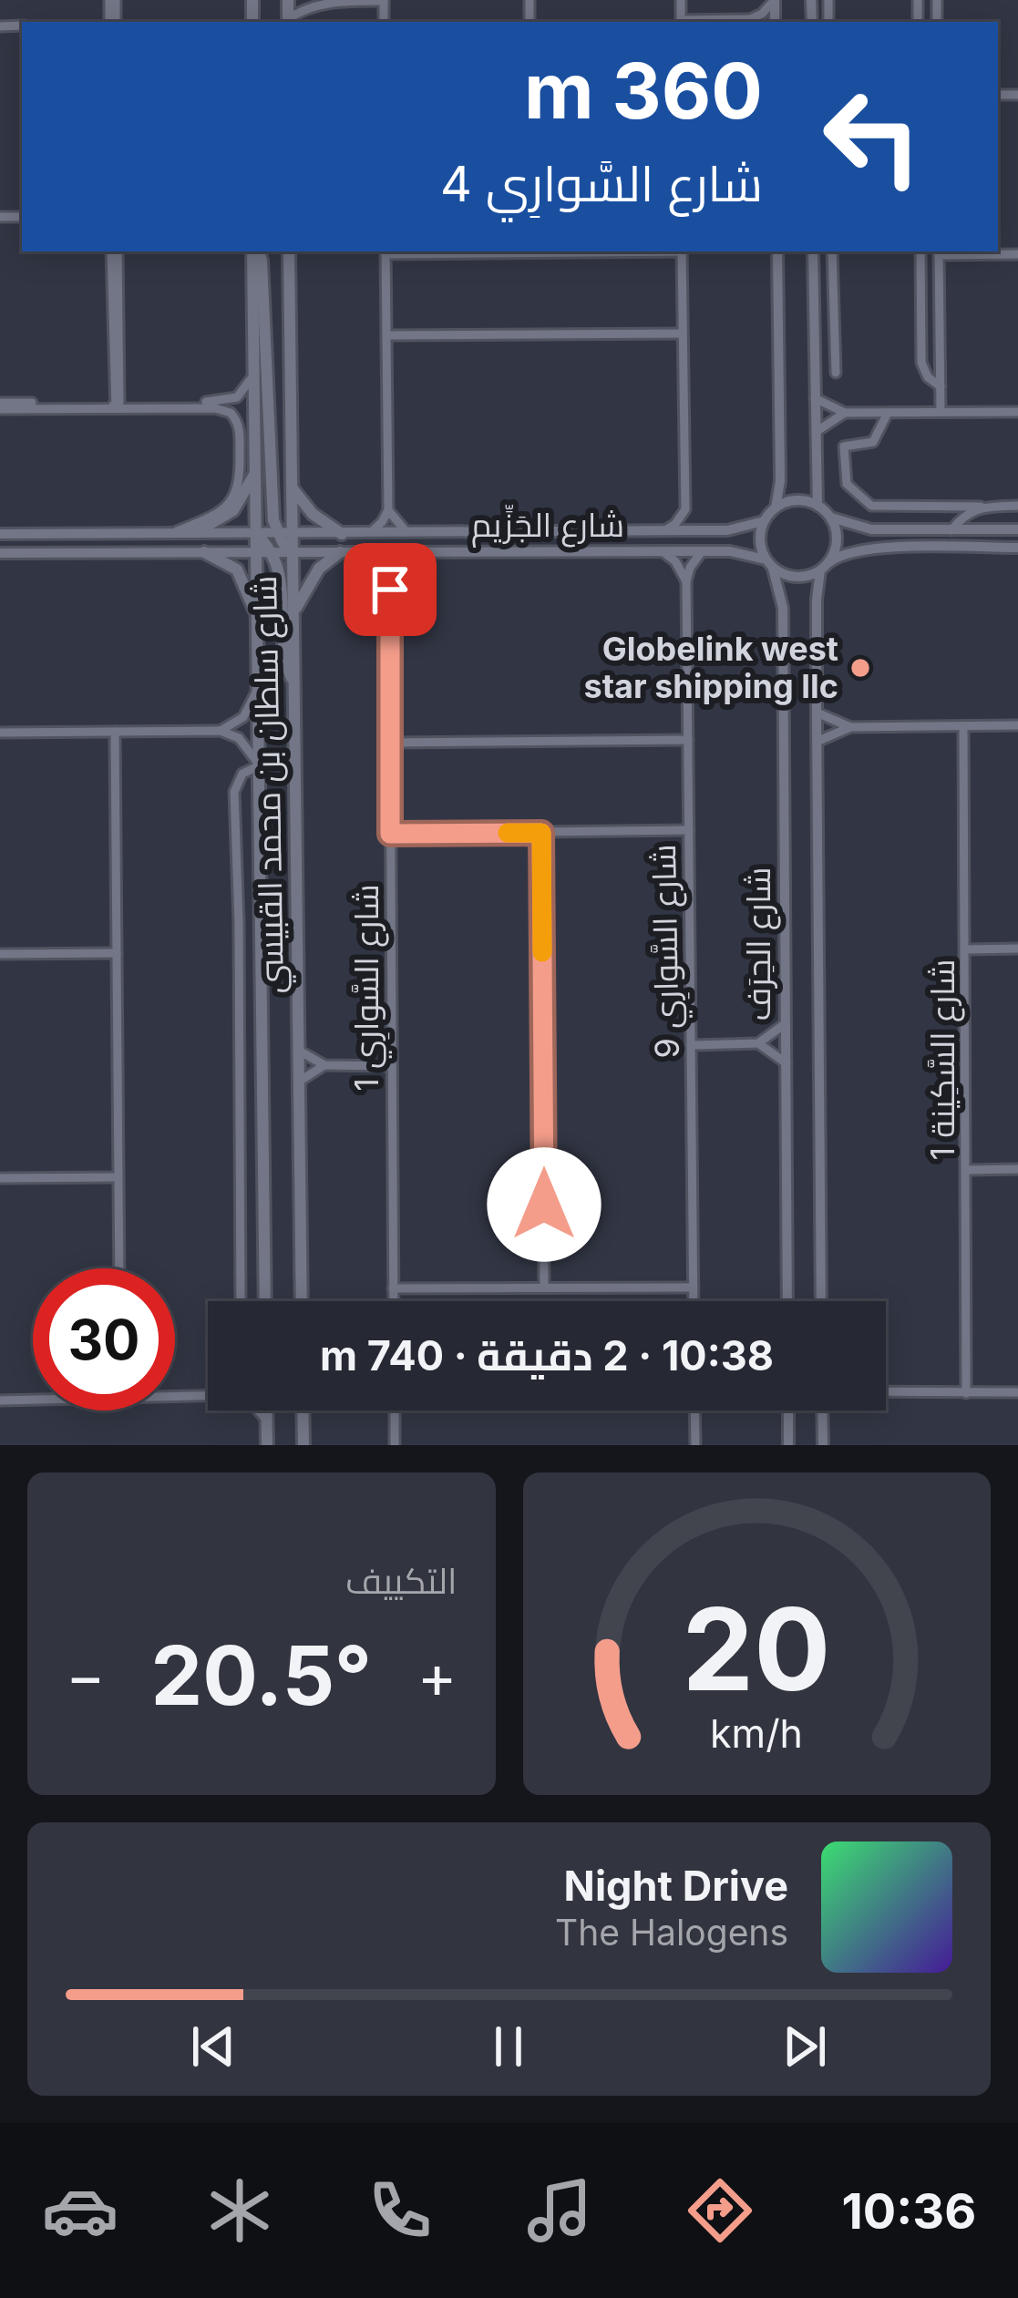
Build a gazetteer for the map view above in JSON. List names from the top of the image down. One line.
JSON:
{"streets":{"main road":["شارع سلطان بن محمد القبيسي"],"street":["شارع الجَزِّيم","شارع الحِرَف","شارع السَّوارِي 9","شارع السَّوارِي 1","شارع السَّكِينة 1"]},"crossings":[["شارع الجَزِّيم","شارع سلطان بن محمد القبيسي"],["شارع الجَزِّيم","شارع الحِرَف"],["شارع الجَزِّيم","شارع السَّوارِي 9"],["شارع الجَزِّيم","شارع السَّوارِي 1"]],"places":["Globelink west star shipping llc"],"page":{"turn":["360 m","شارع السَّوارِي 4"],"limit":"30","trip":"10:38 · 2 دقيقة · 740 m","tile":"التكييف","heat":["−","20.5°","+"],"song":["Night Drive","The Halogens"],"tabs":"10:36","gauge":["20","km/h"]}}
